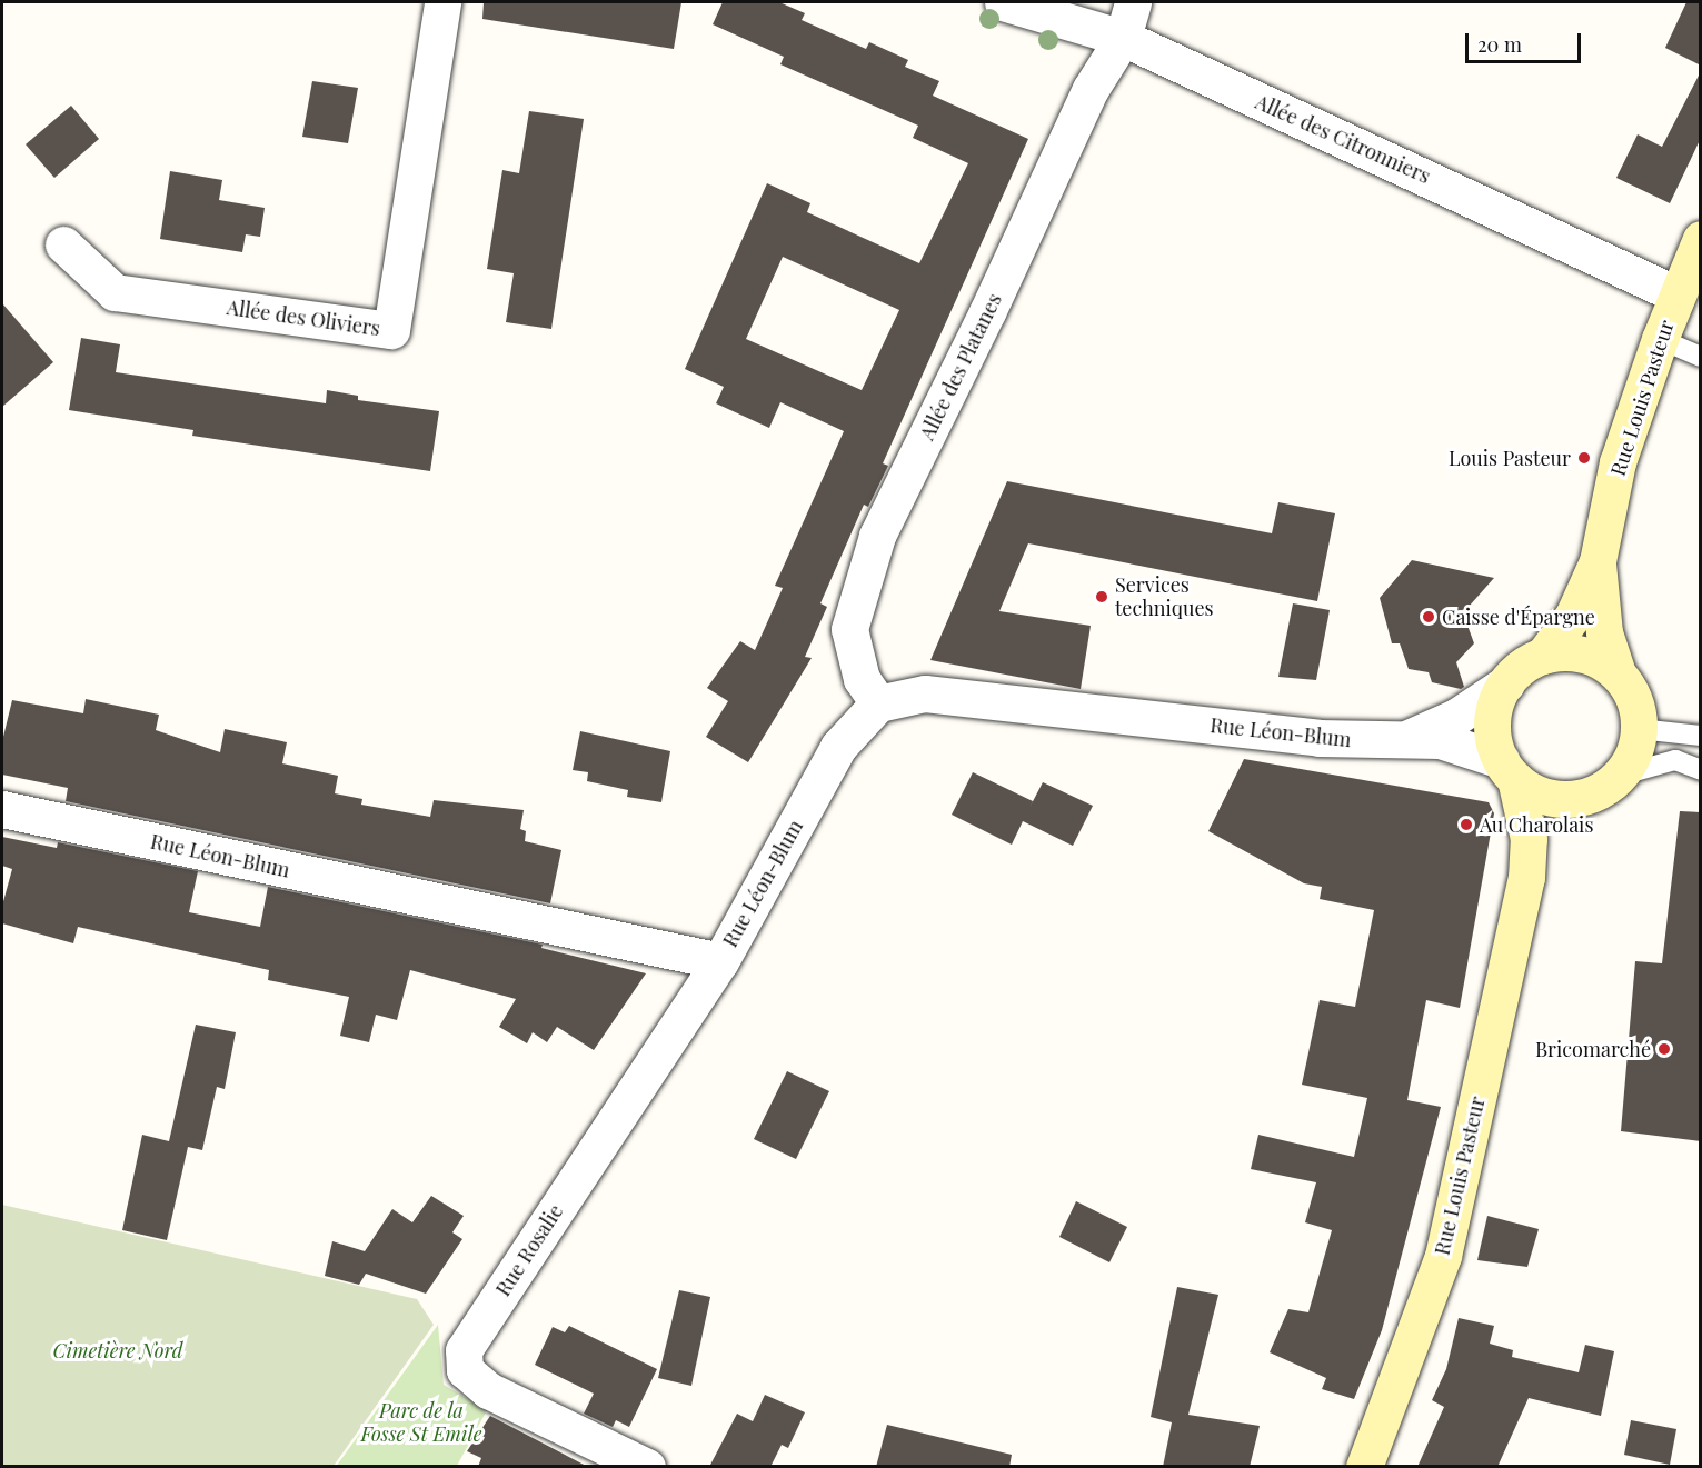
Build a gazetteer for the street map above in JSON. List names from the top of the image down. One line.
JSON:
{"streets":{"main road":["Rue Louis Pasteur"],"street":["Allée des Citronniers","Allée des Oliviers","Allée des Platanes","Rue Léon-Blum","Rue Rosalie"]},"crossings":[["Allée des Citronniers","Allée des Platanes"],["Allée des Citronniers","Rue Louis Pasteur"],["Allée des Platanes","Rue Léon-Blum"],["Rue Louis Pasteur","Rue Léon-Blum"],["Rue Léon-Blum","Rue Rosalie"]],"parks":["Cimetière Nord","Parc de la Fosse St Emile"],"places":["Louis Pasteur","Services techniques","Caisse d'Épargne","Au Charolais","Bricomarché"],"scale_bar":"20 m"}
